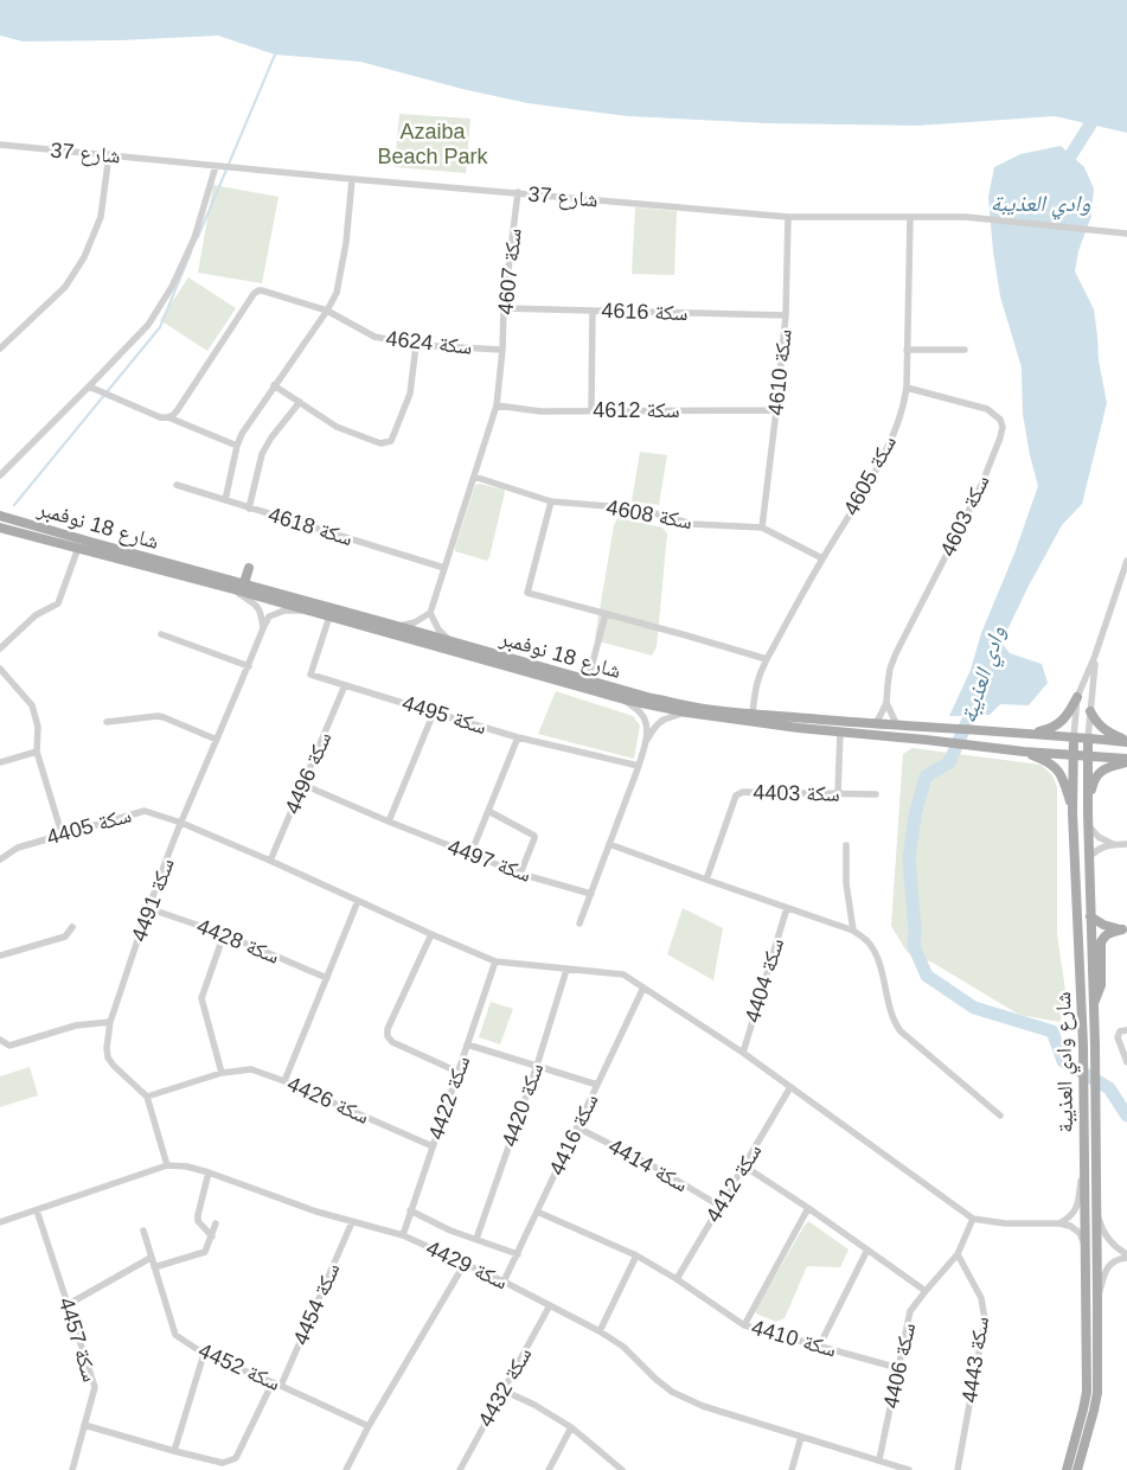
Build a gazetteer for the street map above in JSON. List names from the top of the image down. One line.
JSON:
{"streets":{"main road":["شارع 18 نوفمبر","شارع وادي العذيبة"],"street":["شارع 37","سكة 4607","سكة 4616","سكة 4624","سكة 4610","سكة 4612","سكة 4605","سكة 4608","سكة 4603","سكة 4618","سكة 4495","سكة 4496","سكة 4403","سكة 4405","سكة 4497","سكة 4491","سكة 4428","سكة 4404","سكة 4422","سكة 4426","سكة 4420","سكة 4416","سكة 4414","سكة 4412","سكة 4429","سكة 4454","سكة 4410","سكة 4457","سكة 4443","سكة 4406","سكة 4452","سكة 4432"]},"crossings":[["شارع 37","سكة 4607"],["شارع 37","سكة 4610"],["شارع 37","سكة 4605"],["سكة 4607","سكة 4616"],["سكة 4607","سكة 4624"],["سكة 4616","سكة 4610"],["سكة 4610","سكة 4612"],["سكة 4610","سكة 4608"],["سكة 4605","سكة 4608"],["سكة 4605","سكة 4603"],["سكة 4605","شارع 18 نوفمبر"],["سكة 4603","شارع 18 نوفمبر"],["شارع 18 نوفمبر","سكة 4495"],["شارع 18 نوفمبر","سكة 4491"],["شارع 18 نوفمبر","شارع وادي العذيبة"],["سكة 4495","سكة 4496"],["سكة 4496","سكة 4405"],["سكة 4496","سكة 4497"],["سكة 4405","سكة 4491"],["سكة 4405","سكة 4404"],["سكة 4405","سكة 4422"],["سكة 4405","سكة 4420"],["سكة 4405","سكة 4416"],["سكة 4405","سكة 4412"],["سكة 4405","سكة 4406"],["سكة 4491","سكة 4428"],["سكة 4491","سكة 4426"],["سكة 4422","سكة 4426"],["سكة 4422","سكة 4429"],["سكة 4416","سكة 4414"],["سكة 4416","سكة 4429"],["سكة 4416","سكة 4410"],["سكة 4414","سكة 4412"],["سكة 4412","سكة 4410"],["سكة 4429","سكة 4454"],["سكة 4429","سكة 4457"],["سكة 4429","سكة 4406"],["سكة 4429","سكة 4432"],["سكة 4454","سكة 4452"],["سكة 4410","سكة 4406"],["سكة 4443","سكة 4406"]],"water":["وادي العذيبة"],"parks":["Azaiba Beach Park"]}
